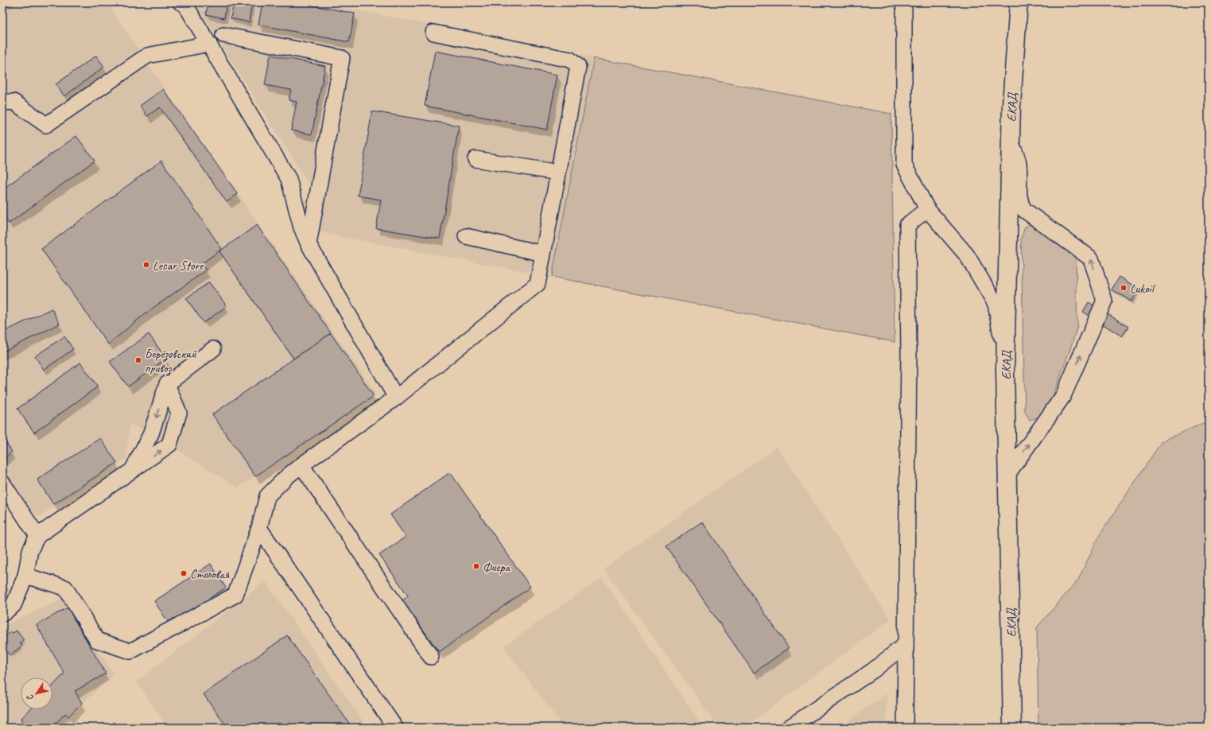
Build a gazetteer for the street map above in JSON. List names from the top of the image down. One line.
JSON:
{"streets":{"highway":["ЕКАД"]},"places":["Lecar Store","Lukoil","Берёзовский привоз","Фиера","Столовая"],"north":"bottom left"}
